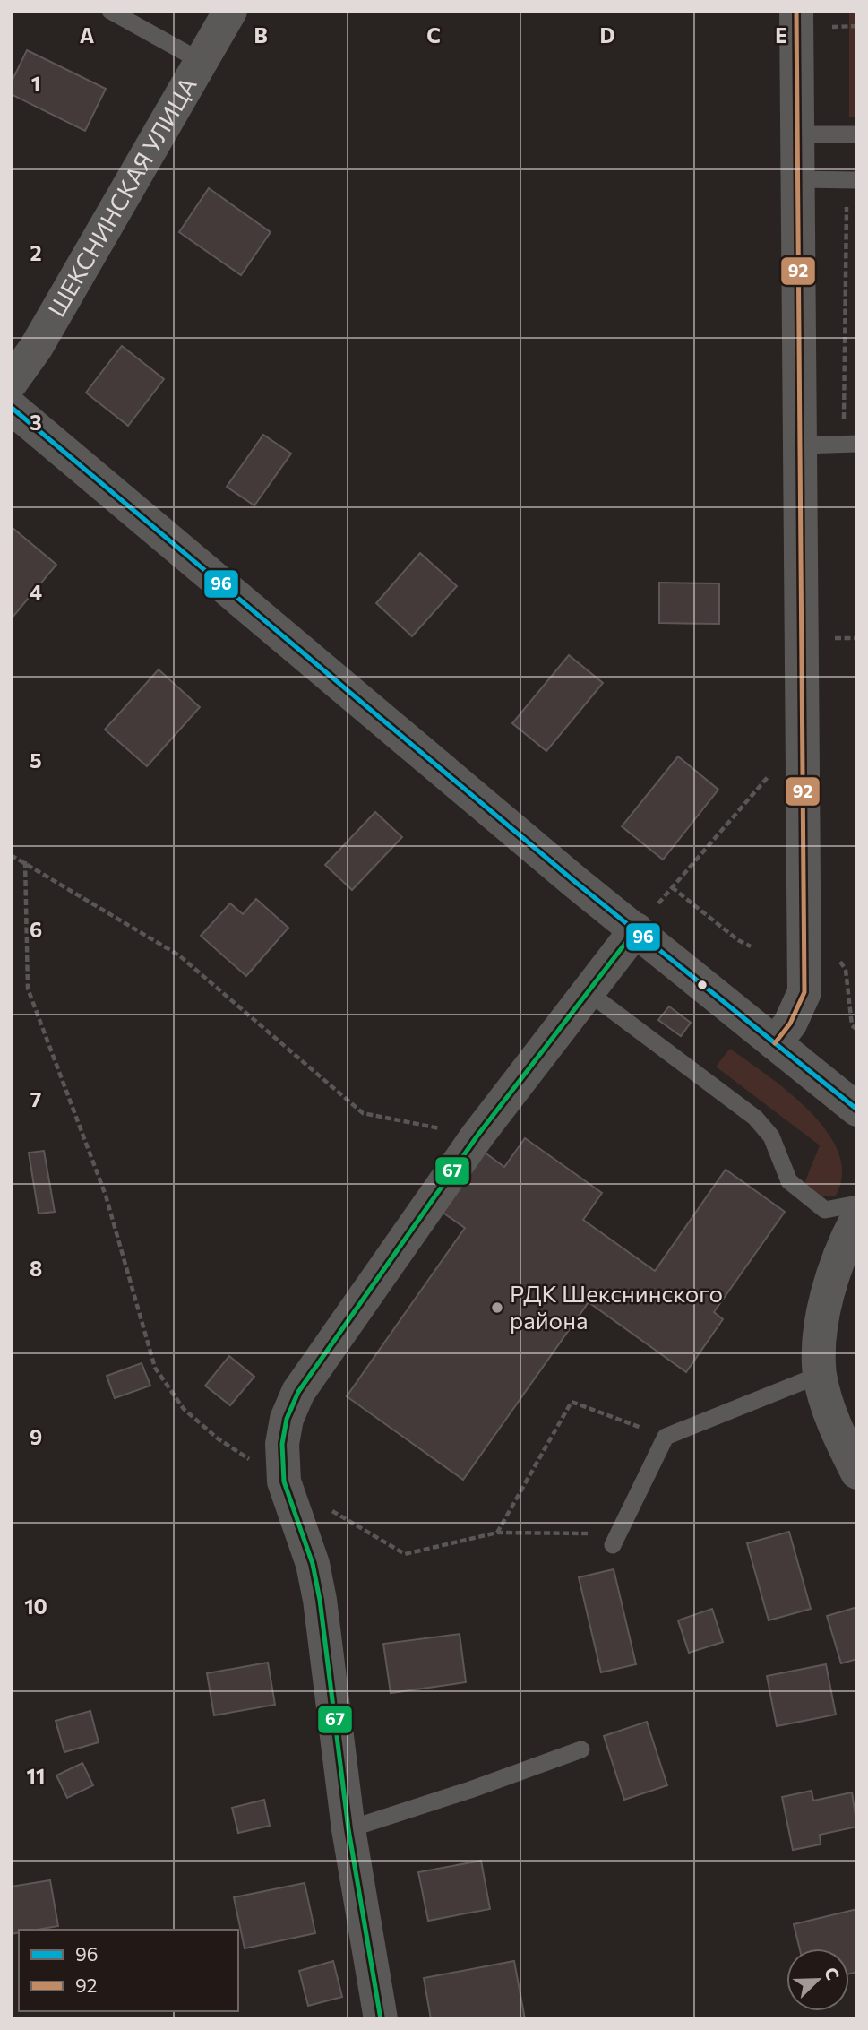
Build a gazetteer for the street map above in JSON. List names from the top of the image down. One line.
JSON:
{"streets":{"street":["ШЕКСНИНСКАЯ УЛИЦА"]},"places":["РДК Шекснинского района"],"lines":["transit line 92","transit line 96","transit line 67"],"legend":["96","92"],"north":"top right","grid":{"columns":["A","B","C","D","E"],"rows":["1","2","3","4","5","6","7","8","9","10","11"]}}
